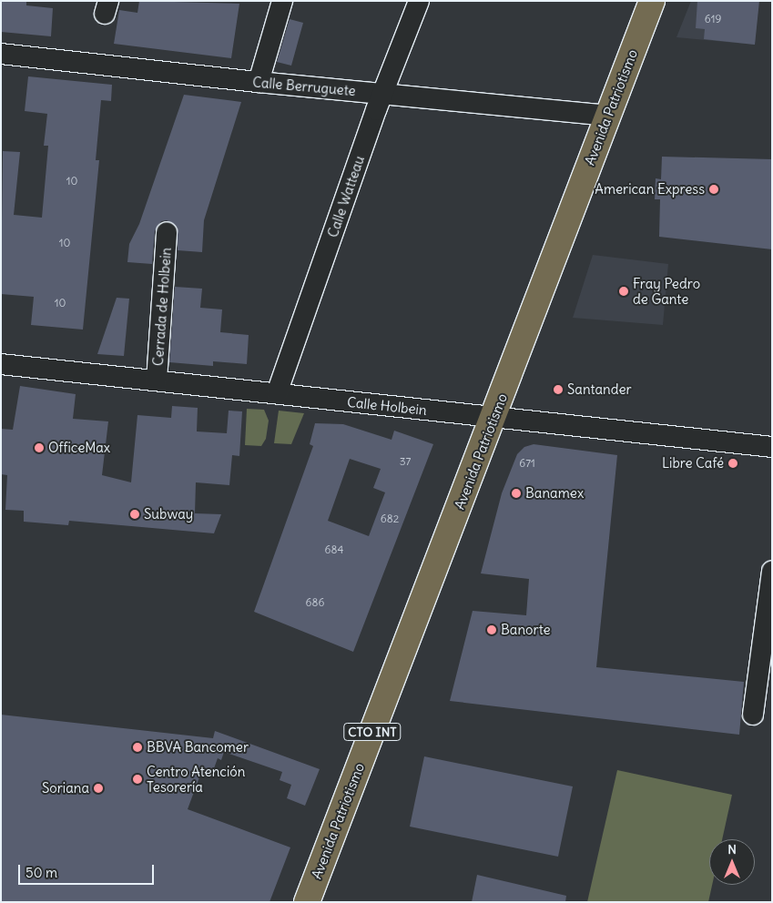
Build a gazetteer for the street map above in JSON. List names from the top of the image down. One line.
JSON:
{"streets":{"main road":["Avenida Patriotismo","CTO INT"],"street":["Calle Berruguete","Calle Watteau","Cerrada de Holbein","Calle Holbein"]},"crossings":[["Calle Berruguete","Avenida Patriotismo"],["Calle Berruguete","Calle Watteau"],["Avenida Patriotismo","Calle Holbein"],["Calle Watteau","Calle Holbein"],["Cerrada de Holbein","Calle Holbein"]],"places":["American Express","Fray Pedro de Gante","Santander","OfficeMax","Libre Café","Banamex","Subway","Banorte","BBVA Bancomer","Centro Atención Tesorería","Soriana"],"house_numbers":["619","10","10","10","37","671","682","684","686"],"scale_bar":"50 m","north":"top"}
